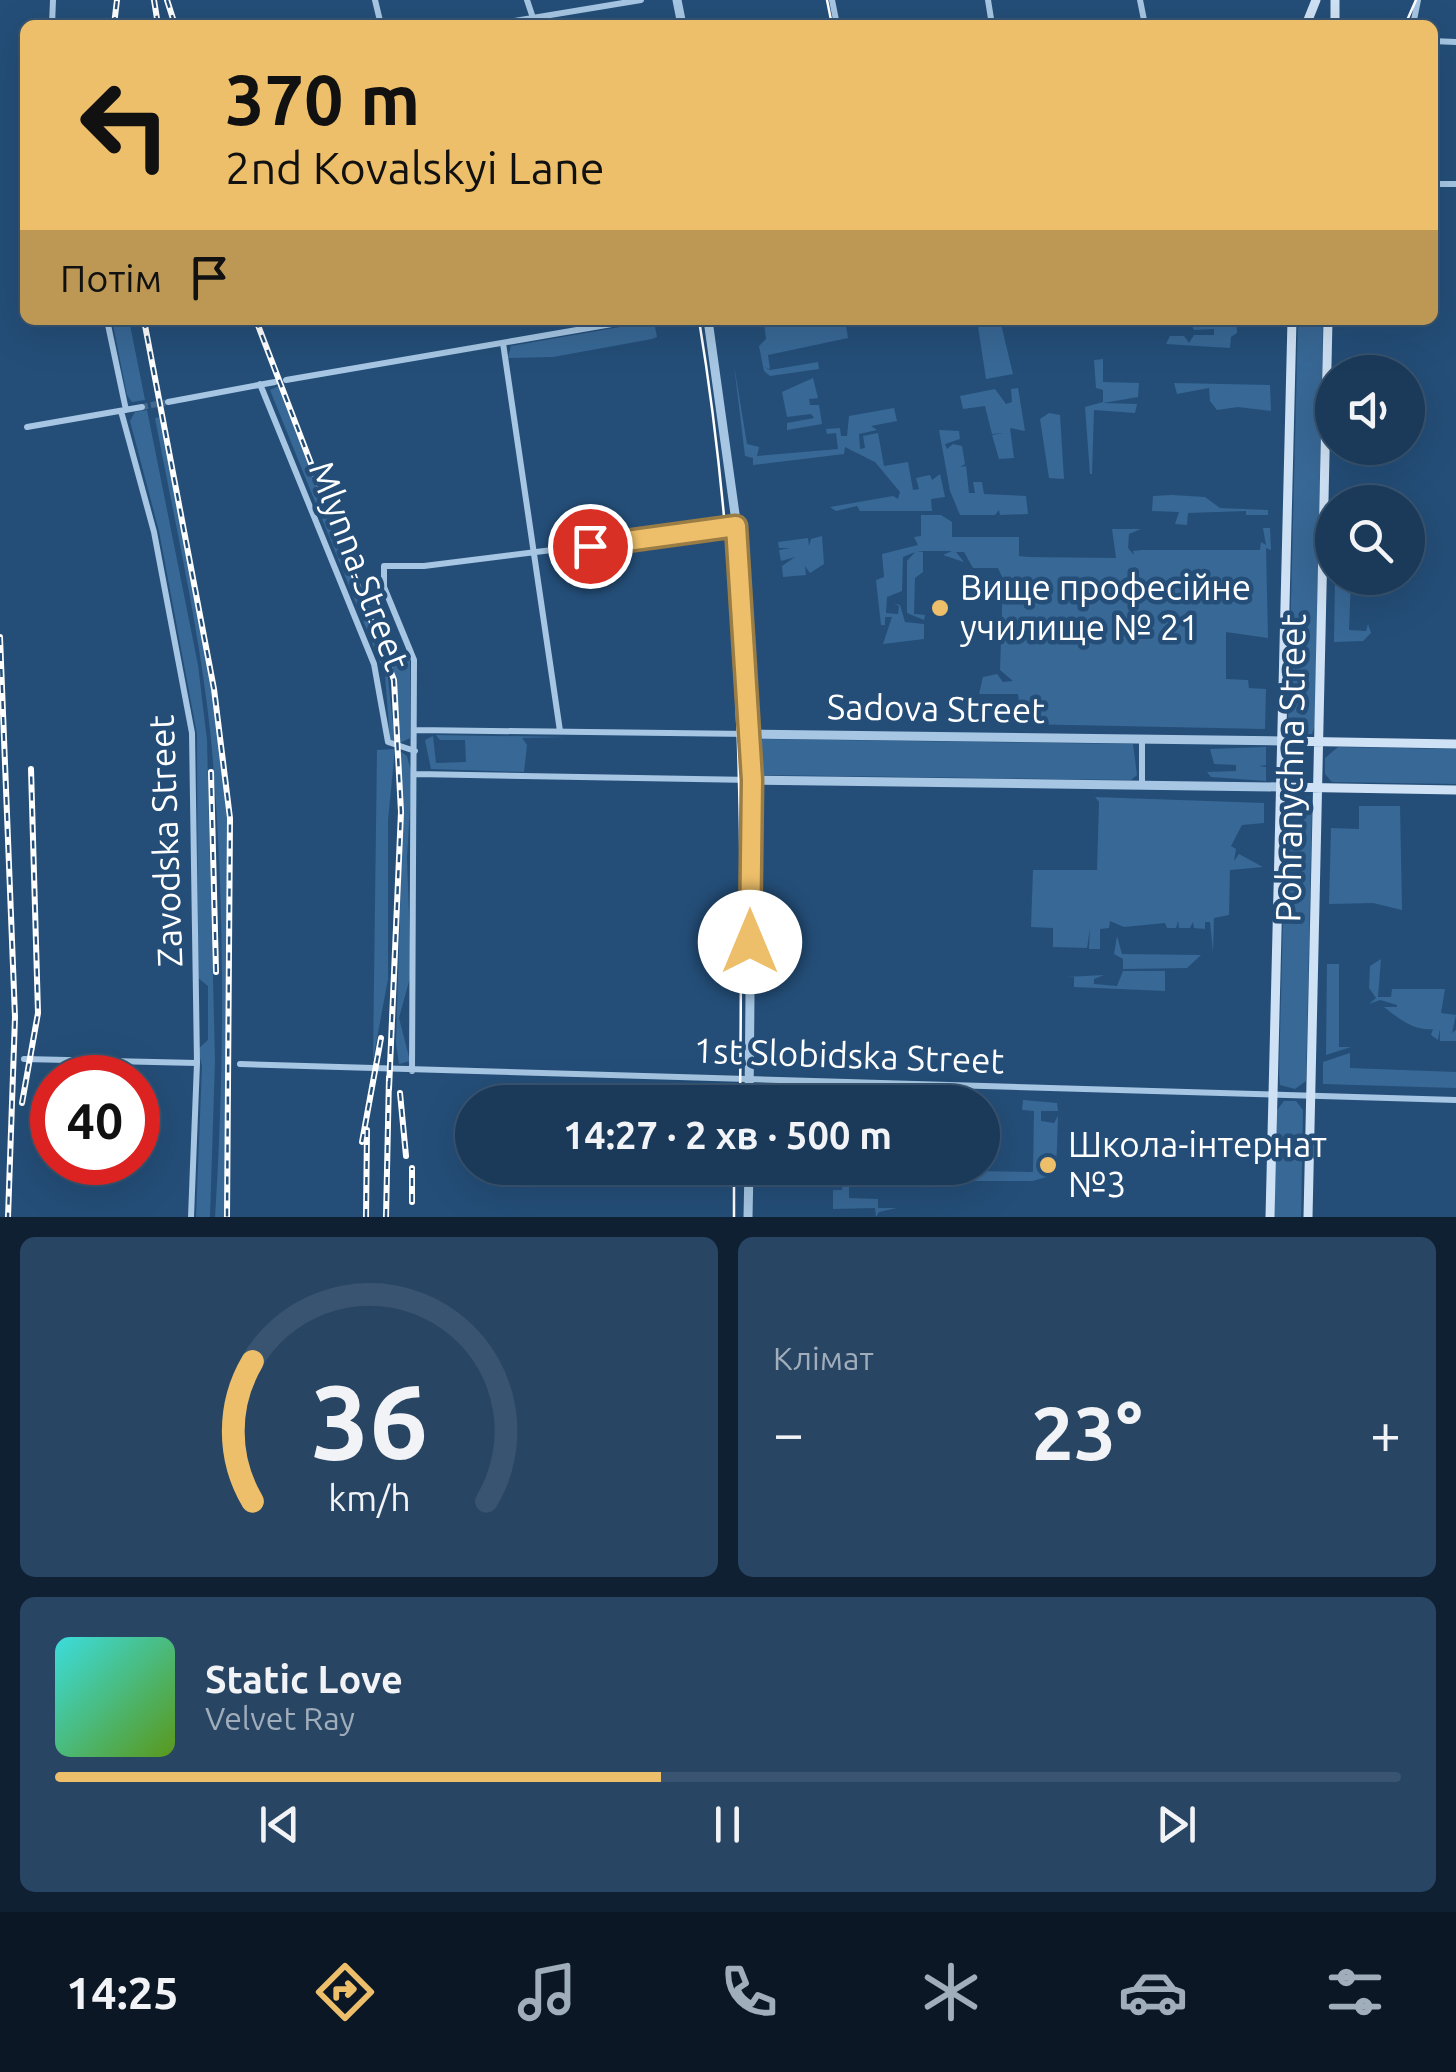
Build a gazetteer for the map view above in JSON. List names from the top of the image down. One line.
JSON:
{"streets":{"main road":["Sadova Street","Pohranychna Street"],"street":["Mlynna Street","Zavodska Street","1st Slobidska Street"]},"crossings":[["Mlynna Street","Sadova Street"],["Mlynna Street","1st Slobidska Street"],["Sadova Street","Pohranychna Street"],["Pohranychna Street","1st Slobidska Street"]],"places":["Вище професійне училище № 21","Школа-інтернат №3"],"page":{"turn":["370 m","2nd Kovalskyi Lane"],"then":"Потім","limit":"40","trip":"14:27 · 2 хв · 500 m","tile":"Клімат","heat":["−","23°","+"],"song":["Static Love","Velvet Ray"],"tabs":"14:25","gauge":["36","km/h"]}}
